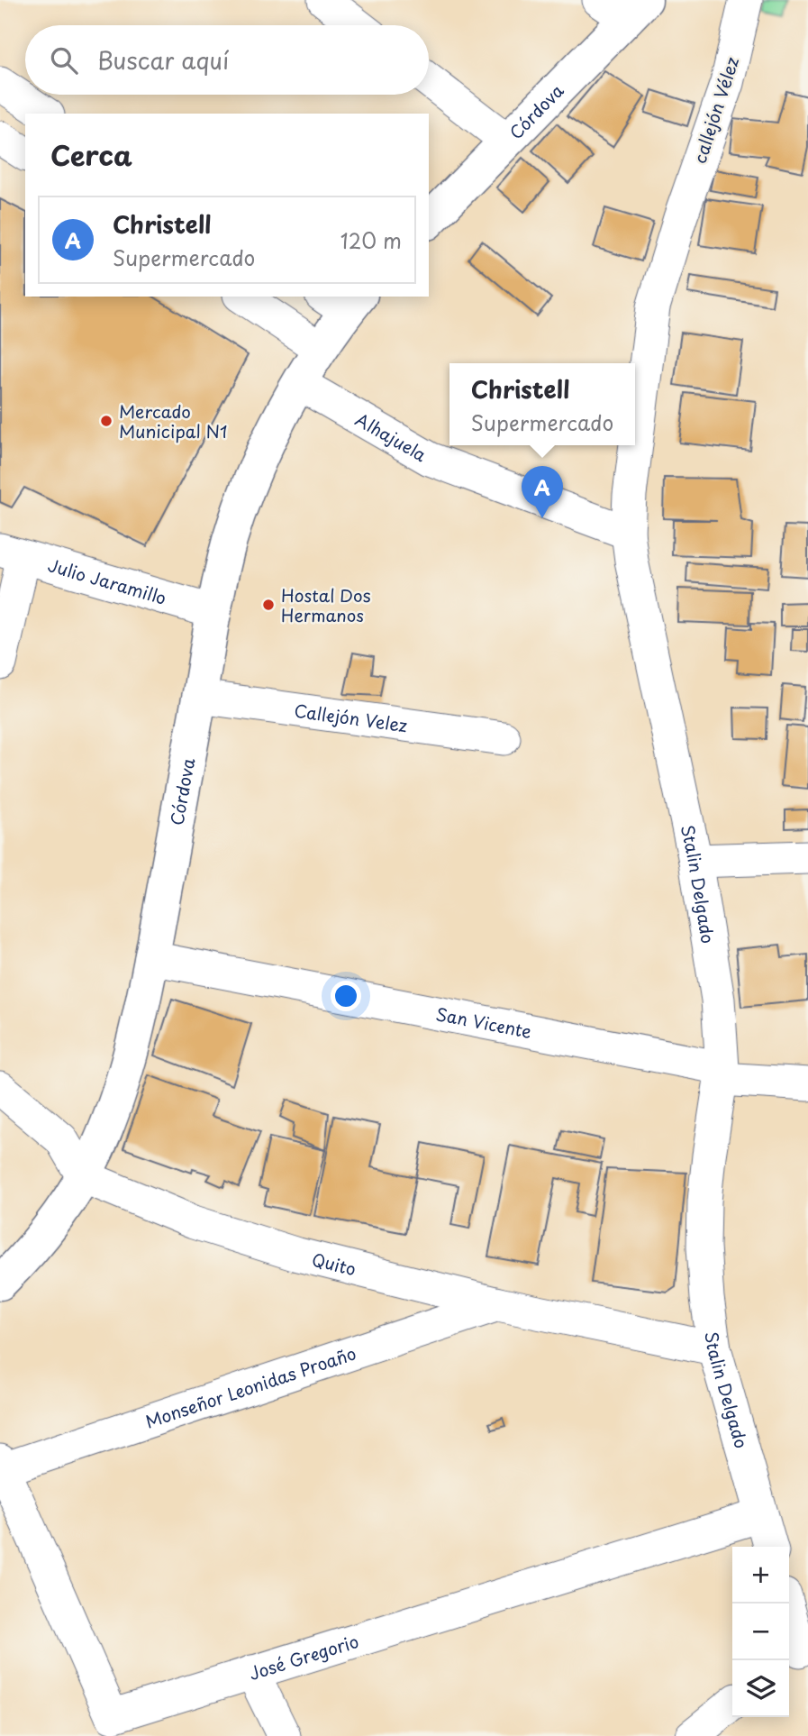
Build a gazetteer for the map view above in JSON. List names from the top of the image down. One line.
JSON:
{"streets":{"street":["callejón Vélez","Córdova","Alhajuela","Julio Jaramillo","Callejón Velez","Stalin Delgado","San Vicente","Quito","Monseñor Leonidas Proaño","José Gregorio"]},"crossings":[["callejón Vélez","Stalin Delgado"],["Córdova","Alhajuela"],["Córdova","Julio Jaramillo"],["Córdova","Callejón Velez"],["Córdova","San Vicente"],["Córdova","Quito"],["Alhajuela","Stalin Delgado"],["Stalin Delgado","San Vicente"],["Stalin Delgado","Quito"],["Stalin Delgado","José Gregorio"],["Quito","Monseñor Leonidas Proaño"],["Monseñor Leonidas Proaño","José Gregorio"]],"places":["Mercado Municipal N1","Hostal Dos Hermanos"],"page":{"search":"Buscar aquí","heading":"Cerca","list":[{"mark":"A","name":"Christell","note":"Supermercado","value":"120 m"}],"popup":["Christell","Supermercado"],"pins":"A","map_buttons":["+","−"]}}
